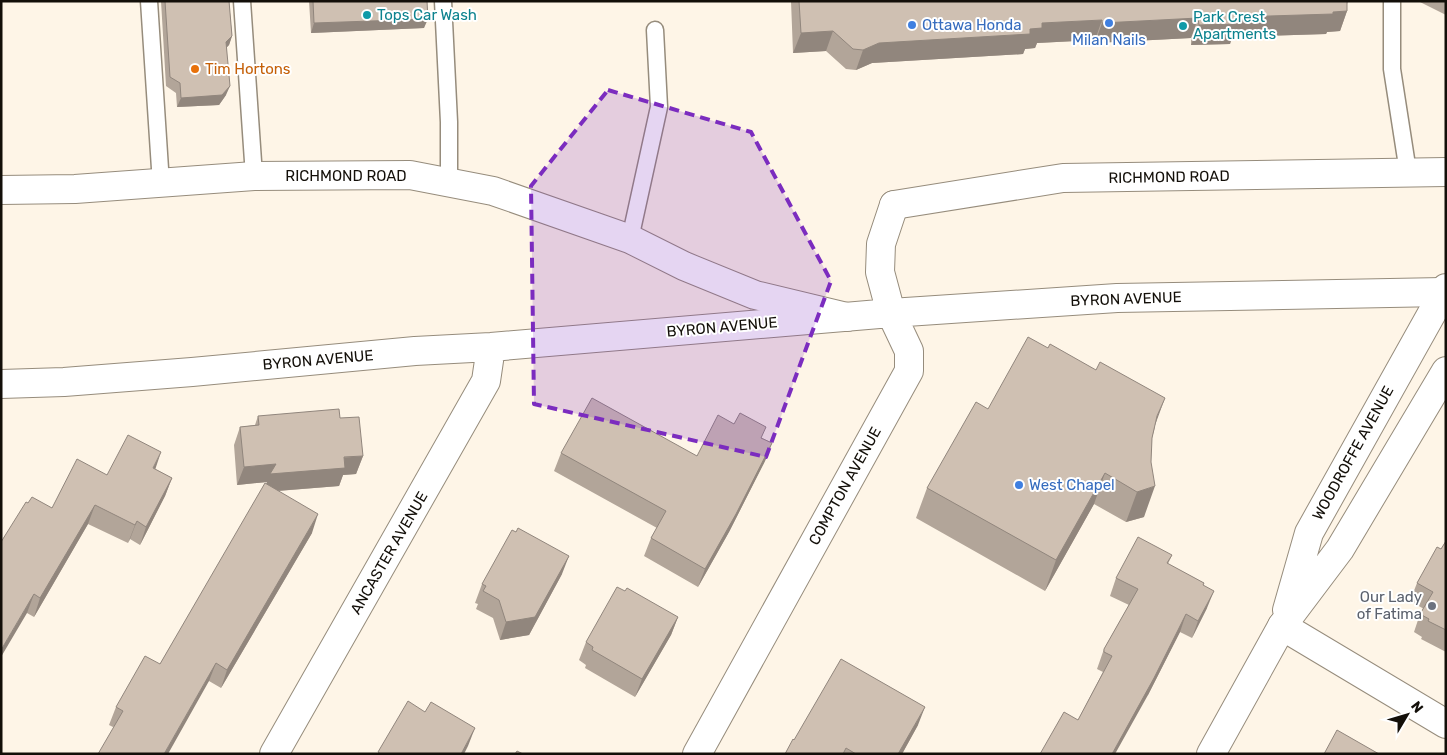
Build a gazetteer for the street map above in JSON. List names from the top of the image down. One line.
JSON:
{"streets":{"street":["RICHMOND ROAD","BYRON AVENUE","WOODROFFE AVENUE","COMPTON AVENUE","ANCASTER AVENUE"]},"crossings":[["RICHMOND ROAD","BYRON AVENUE"],["RICHMOND ROAD","COMPTON AVENUE"],["BYRON AVENUE","WOODROFFE AVENUE"],["BYRON AVENUE","COMPTON AVENUE"],["BYRON AVENUE","ANCASTER AVENUE"]],"places":["Tops Car Wash","Milan Nails","Ottawa Honda","Park Crest Apartments","Tim Hortons","West Chapel","Our Lady of Fatima"],"north":"top right"}
